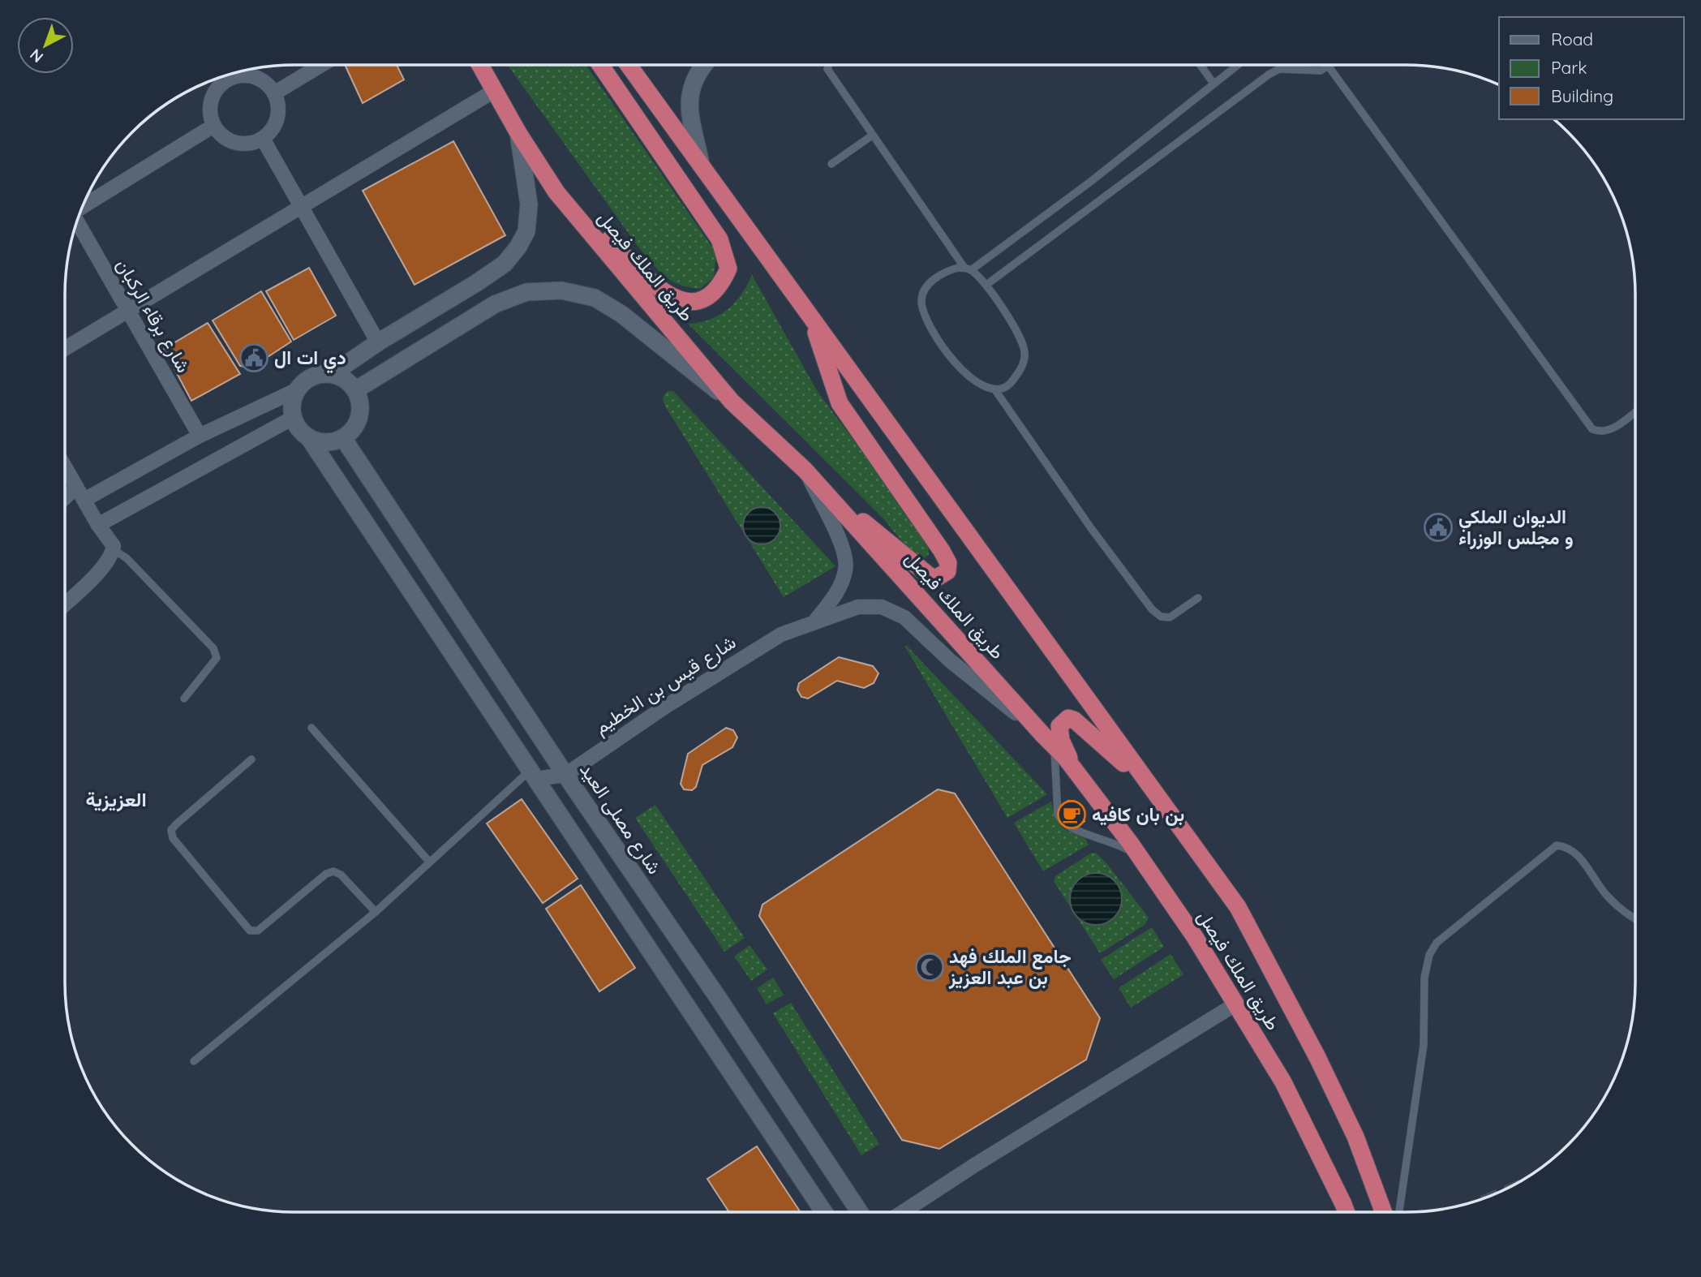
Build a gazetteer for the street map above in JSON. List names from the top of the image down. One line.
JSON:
{"streets":{"highway":["طريق الملك فيصل"],"street":["شارع برقاء الركبان","شارع قيس بن الخطيم","شارع مصلى العيد"]},"crossings":[["طريق الملك فيصل","شارع قيس بن الخطيم"],["شارع قيس بن الخطيم","شارع مصلى العيد"]],"districts":["العزيزية"],"places":{"public building":["دي ات ال","الديوان الملكي و مجلس الوزراء"],"cafe":["بن بان كافيه"],"mosque":["جامع الملك فهد بن عبد العزيز"]},"legend":["Road","Park","Building"],"north":"bottom left"}
